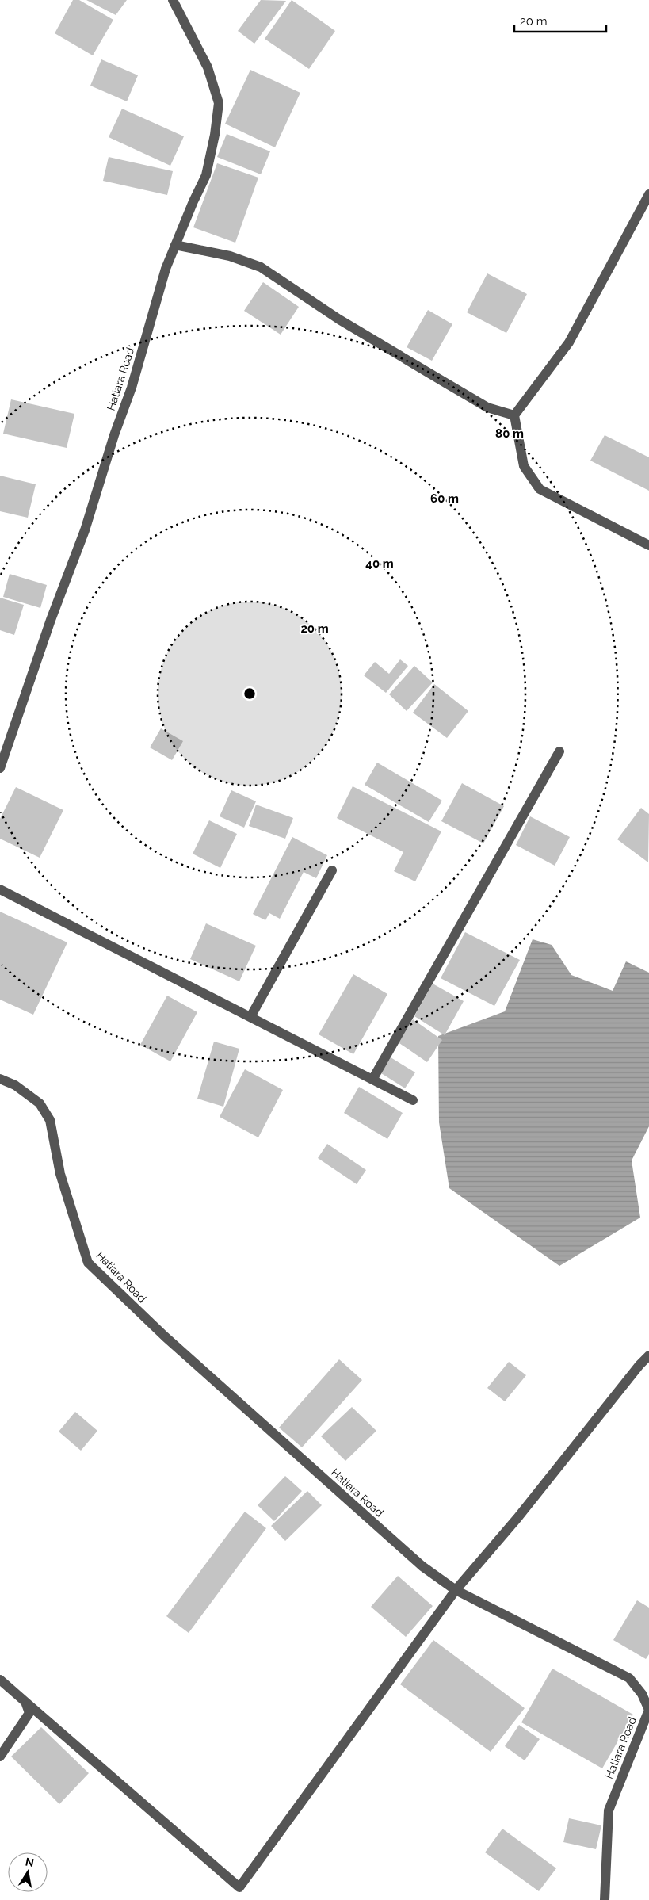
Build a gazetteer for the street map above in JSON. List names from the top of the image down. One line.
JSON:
{"streets":{"street":["Hatiara Road"]},"scale_bar":"20 m","north":"top","rings":["80 m","60 m","40 m","20 m"]}
